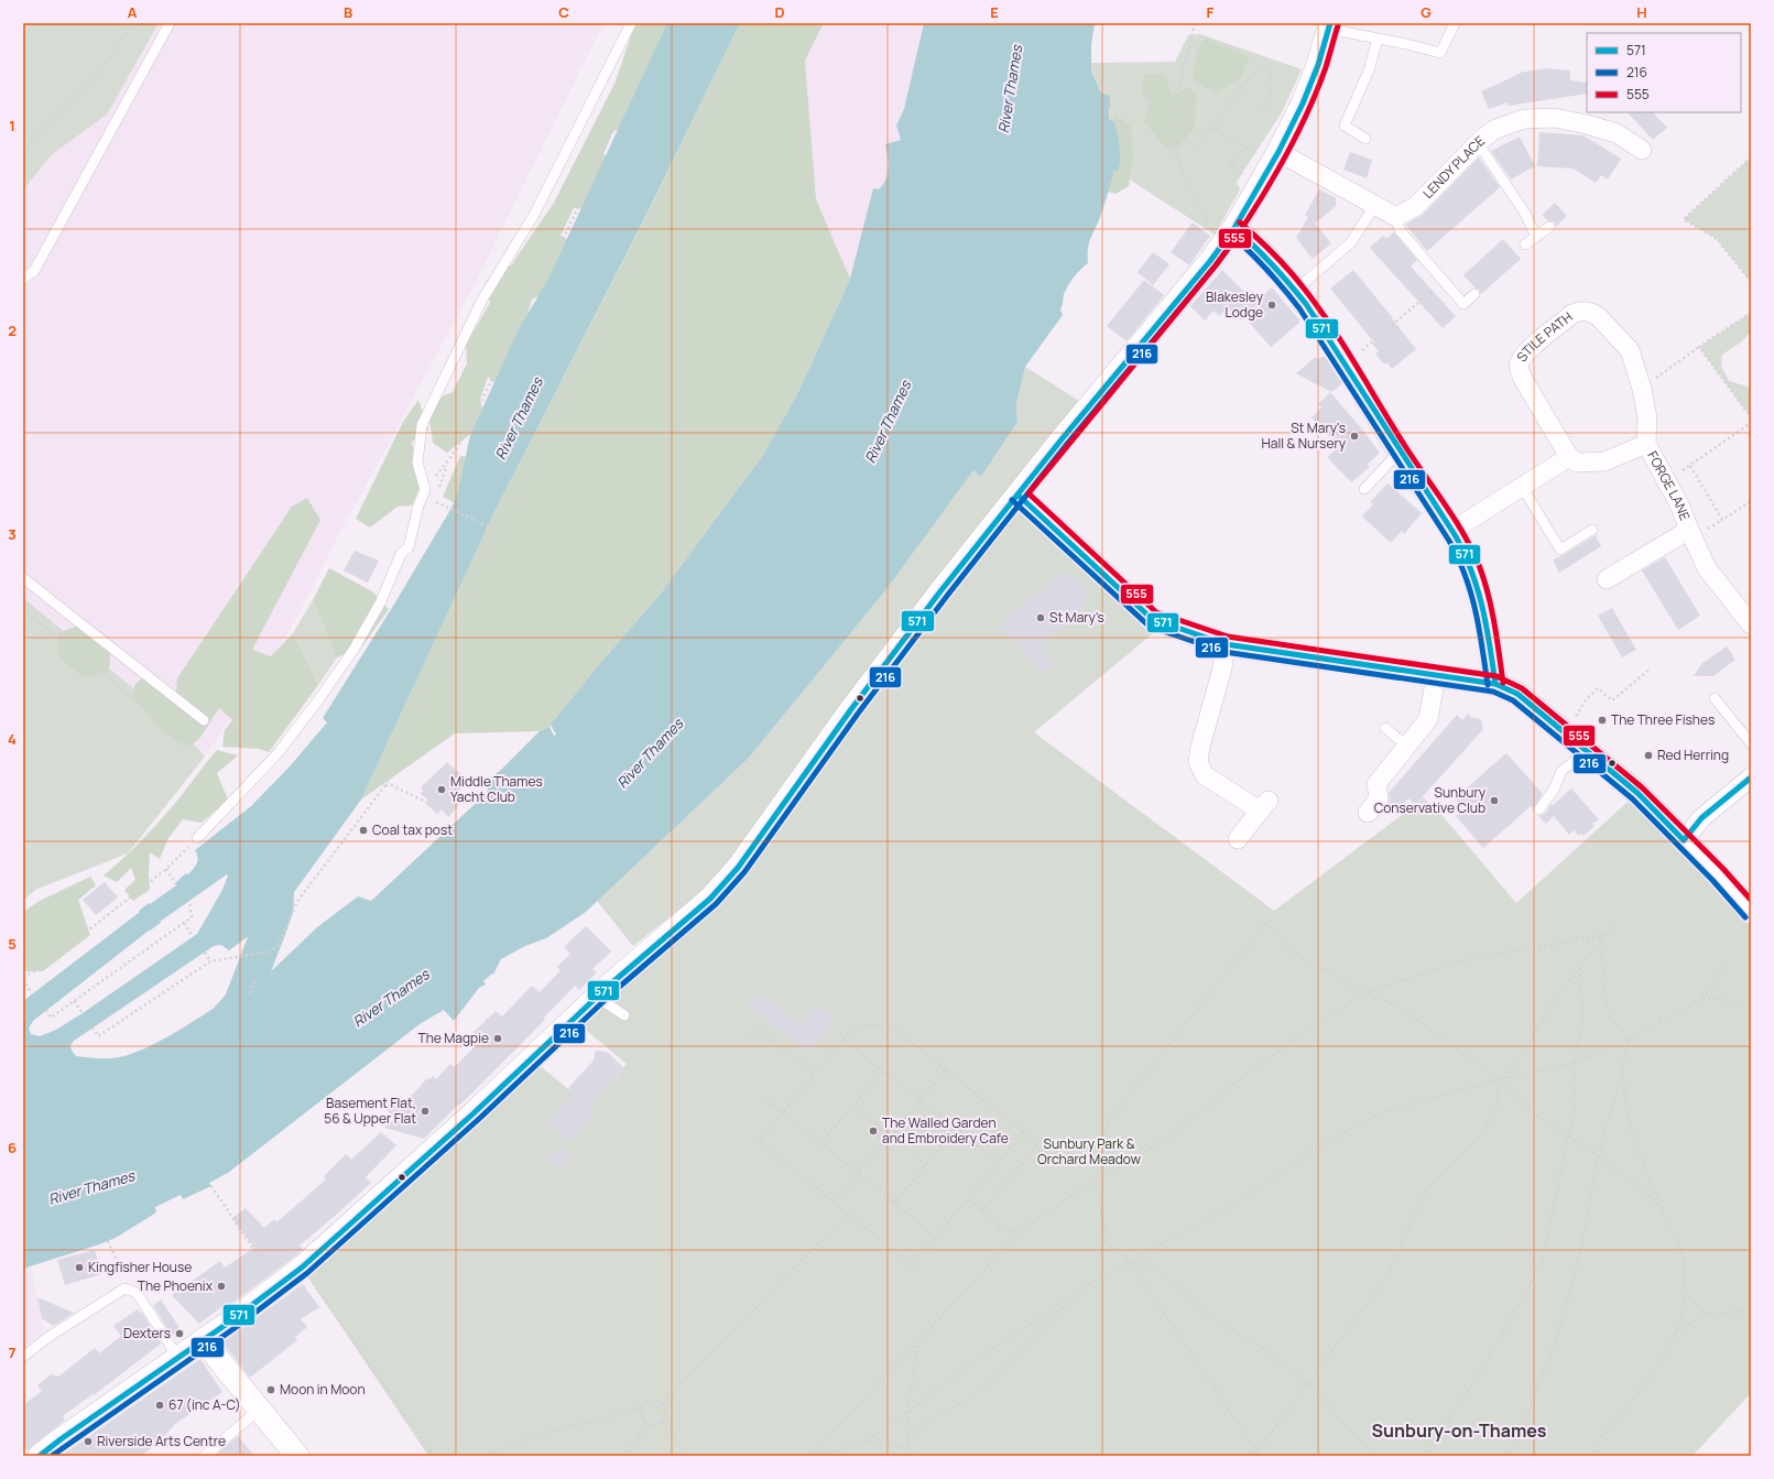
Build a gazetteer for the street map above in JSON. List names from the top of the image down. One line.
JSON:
{"streets":{"street":["LENDY PLACE","STILE PATH","FORGE LANE"]},"crossings":[["STILE PATH","FORGE LANE"]],"districts":["Sunbury-on-Thames"],"water":["River Thames"],"parks":["Sunbury Park & Orchard Meadow"],"places":["Blakesley Lodge","St Mary's Hall & Nursery","St Mary's","The Three Fishes","Red Herring","Middle Thames Yacht Club","Sunbury Conservative Club","Coal tax post","The Magpie","Basement Flat, 56 & Upper Flat","The Walled Garden and Embroidery Cafe","Kingfisher House","The Phoenix","Dexters","Moon in Moon","67 (inc A-C)","Riverside Arts Centre"],"lines":["transit line 571","transit line 555","transit line 216"],"legend":["571","216","555"],"grid":{"columns":["A","B","C","D","E","F","G","H"],"rows":["1","2","3","4","5","6","7"]}}
